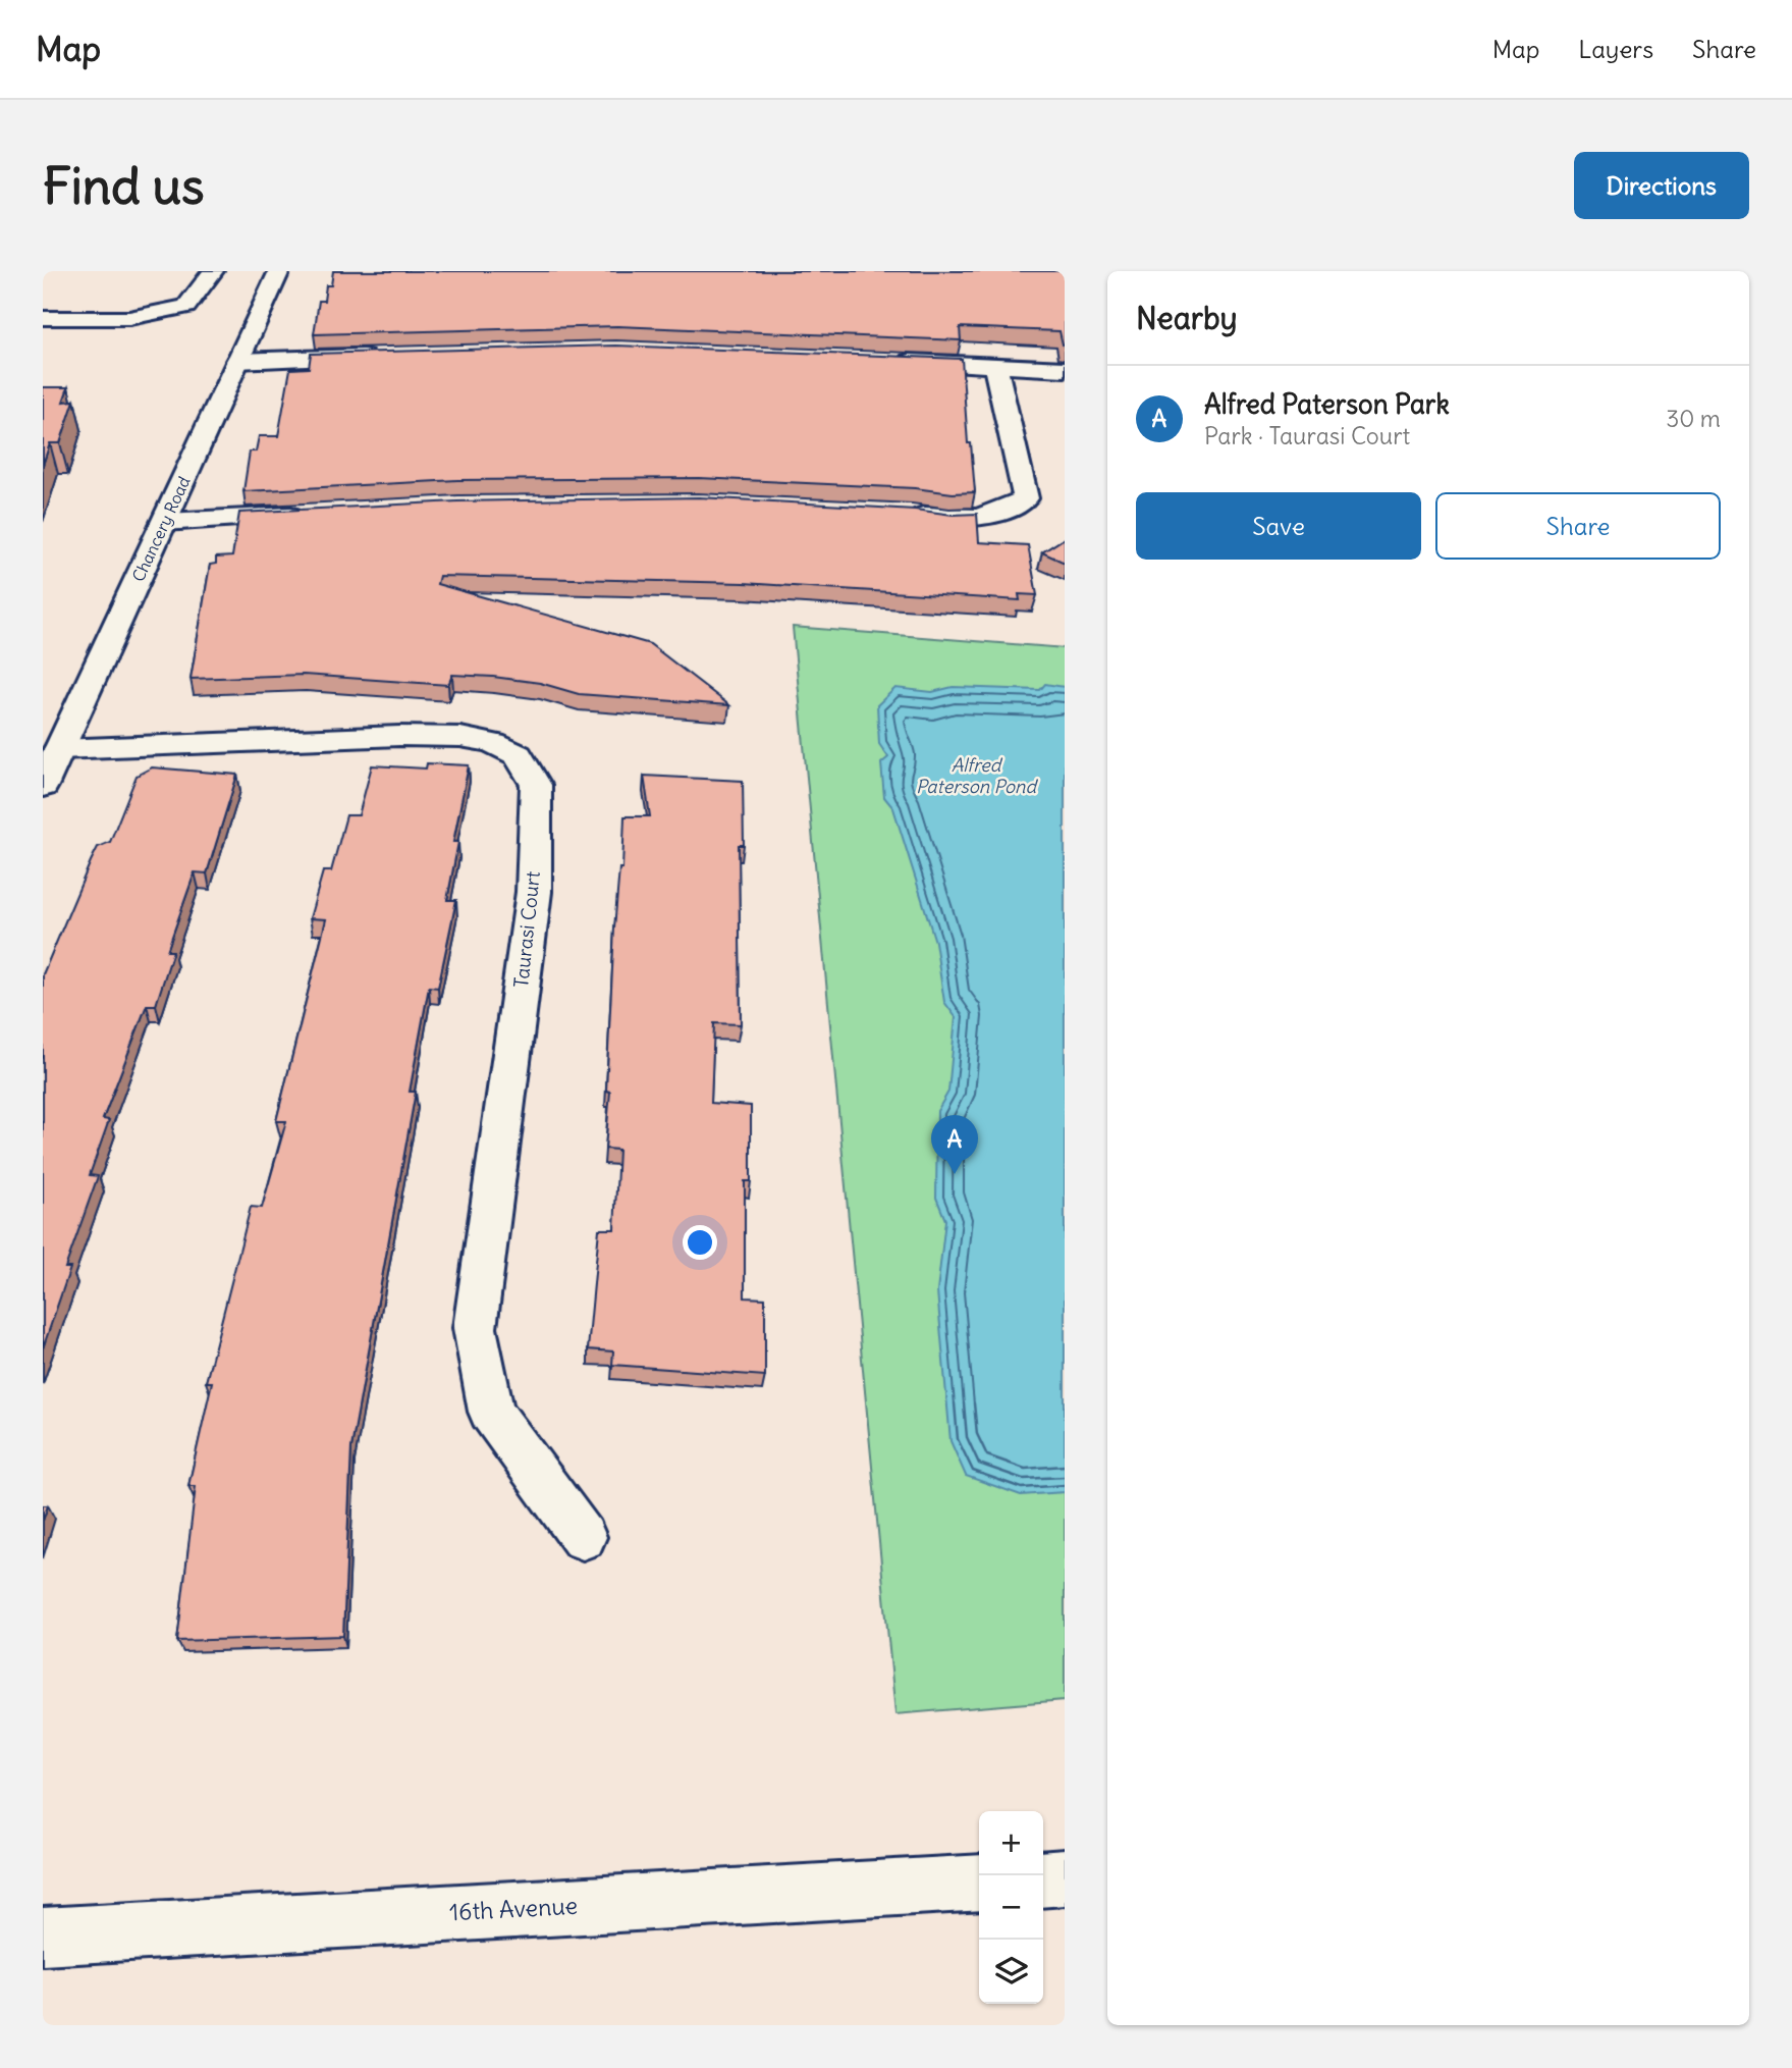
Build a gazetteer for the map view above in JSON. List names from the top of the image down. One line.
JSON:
{"streets":{"street":["Chancery Road","Taurasi Court","16th Avenue"]},"crossings":[["Chancery Road","Taurasi Court"]],"water":["Alfred Paterson Pond"],"page":{"header":"Map","nav":["Map","Layers","Share"],"buttons":["Directions",["Save","Share"]],"title":"Find us","heading":"Nearby","list":[{"mark":"A","name":"Alfred Paterson Park","note":"Park · Taurasi Court","value":"30 m"}],"pins":"A","map_buttons":["+","−"]}}
